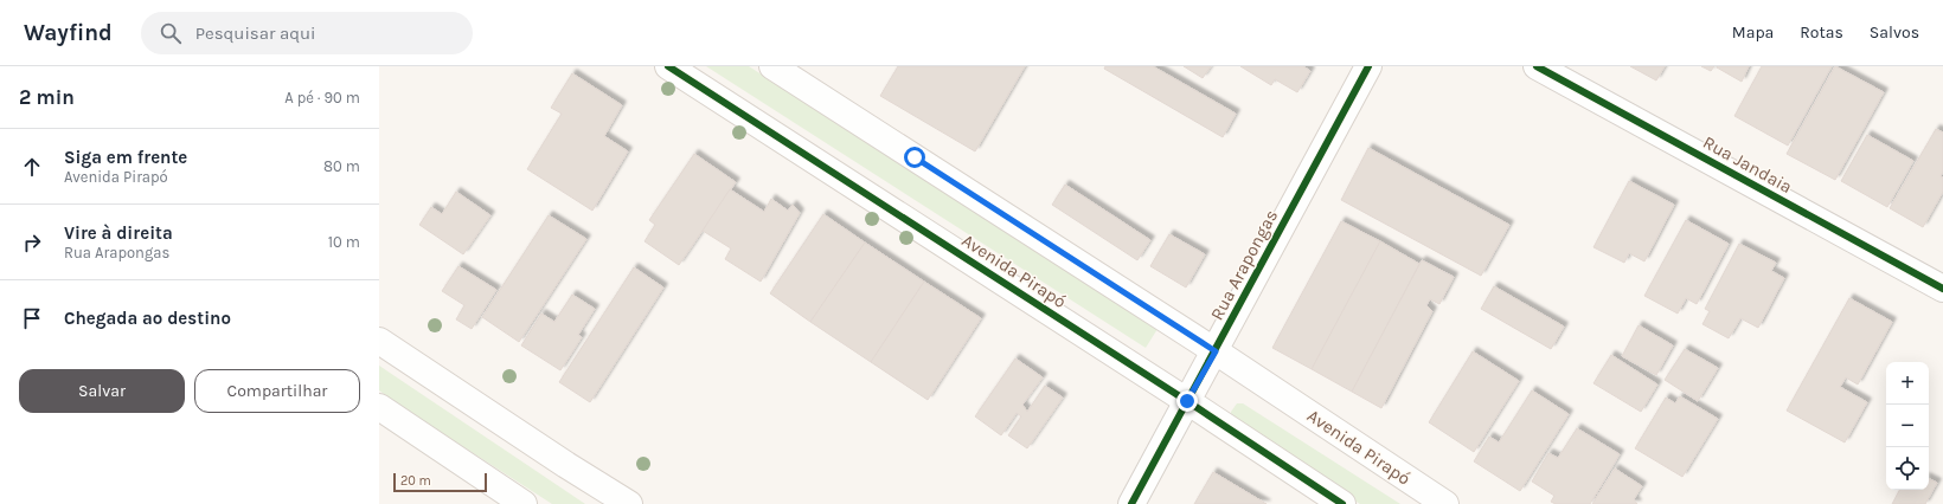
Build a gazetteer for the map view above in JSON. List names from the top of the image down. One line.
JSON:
{"streets":{"street":["Rua Jandaia","Rua Arapongas","Avenida Pirapó"]},"crossings":[["Rua Arapongas","Avenida Pirapó"]],"scale_bar":"20 m","page":{"header":"Wayfind","search":"Pesquisar aqui","nav":["Mapa","Rotas","Salvos"],"heading":["2 min","A pé · 90 m"],"list":[["Siga em frente","Avenida Pirapó","80 m"],["Vire à direita","Rua Arapongas","10 m"],"Chegada ao destino"],"buttons":["Salvar","Compartilhar"],"map_buttons":["+","−"],"scale":"20 m"}}
